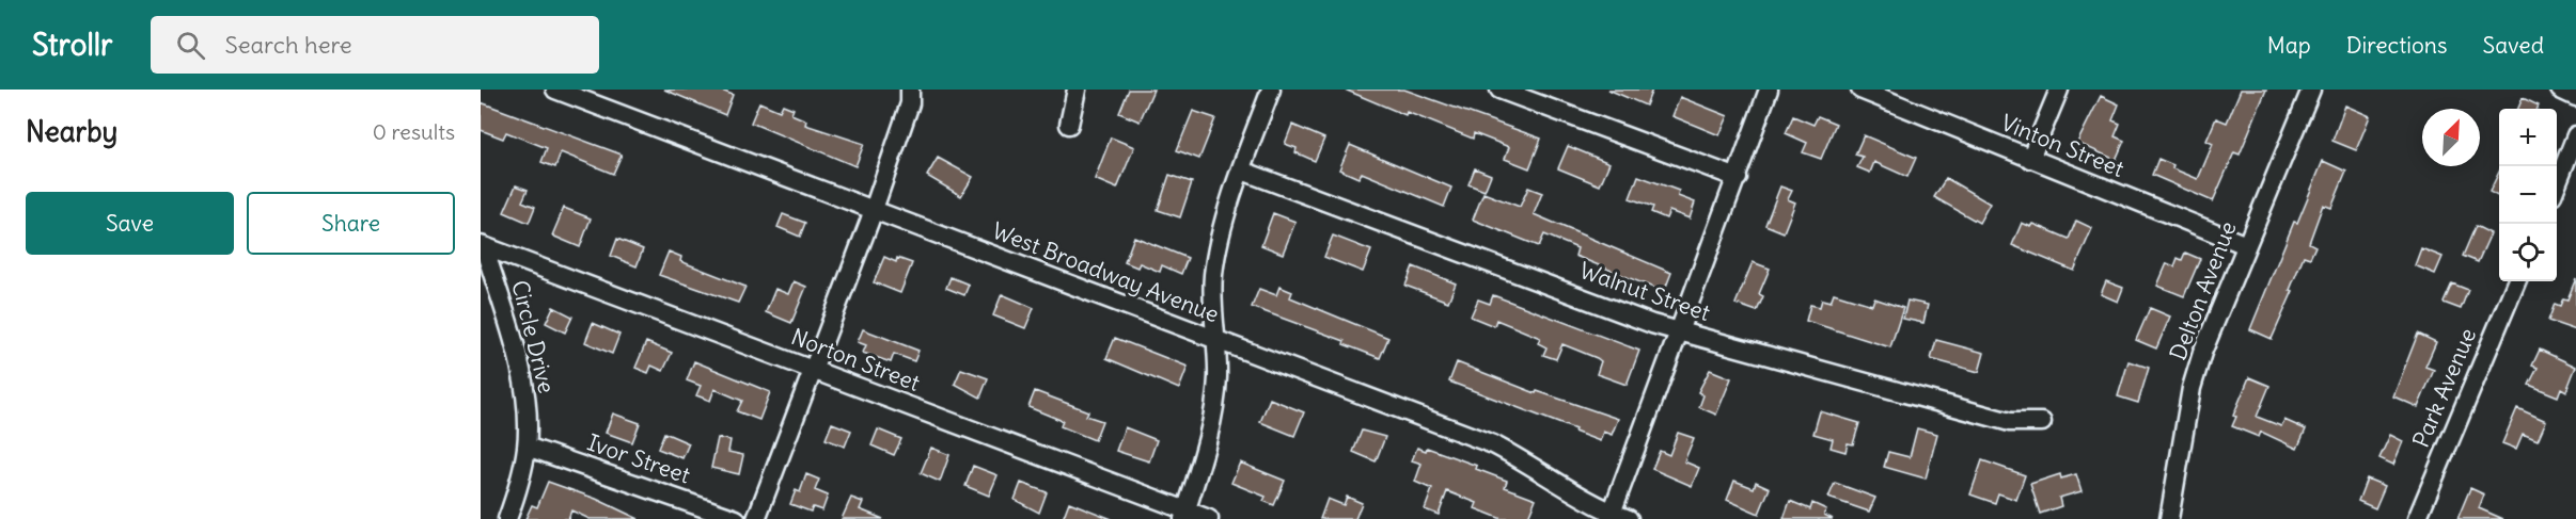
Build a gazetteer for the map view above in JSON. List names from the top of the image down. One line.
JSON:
{"streets":{"street":["Vinton Street","West Broadway Avenue","Delton Avenue","Walnut Street","Circle Drive","Norton Street","Park Avenue","Ivor Street"]},"crossings":[["Vinton Street","Delton Avenue"],["Circle Drive","Norton Street"],["Circle Drive","Ivor Street"]],"north":"top right","page":{"header":"Strollr","search":"Search here","nav":["Map","Directions","Saved"],"heading":["Nearby","0 results"],"map_buttons":["+","−"],"buttons":["Save","Share"]}}
